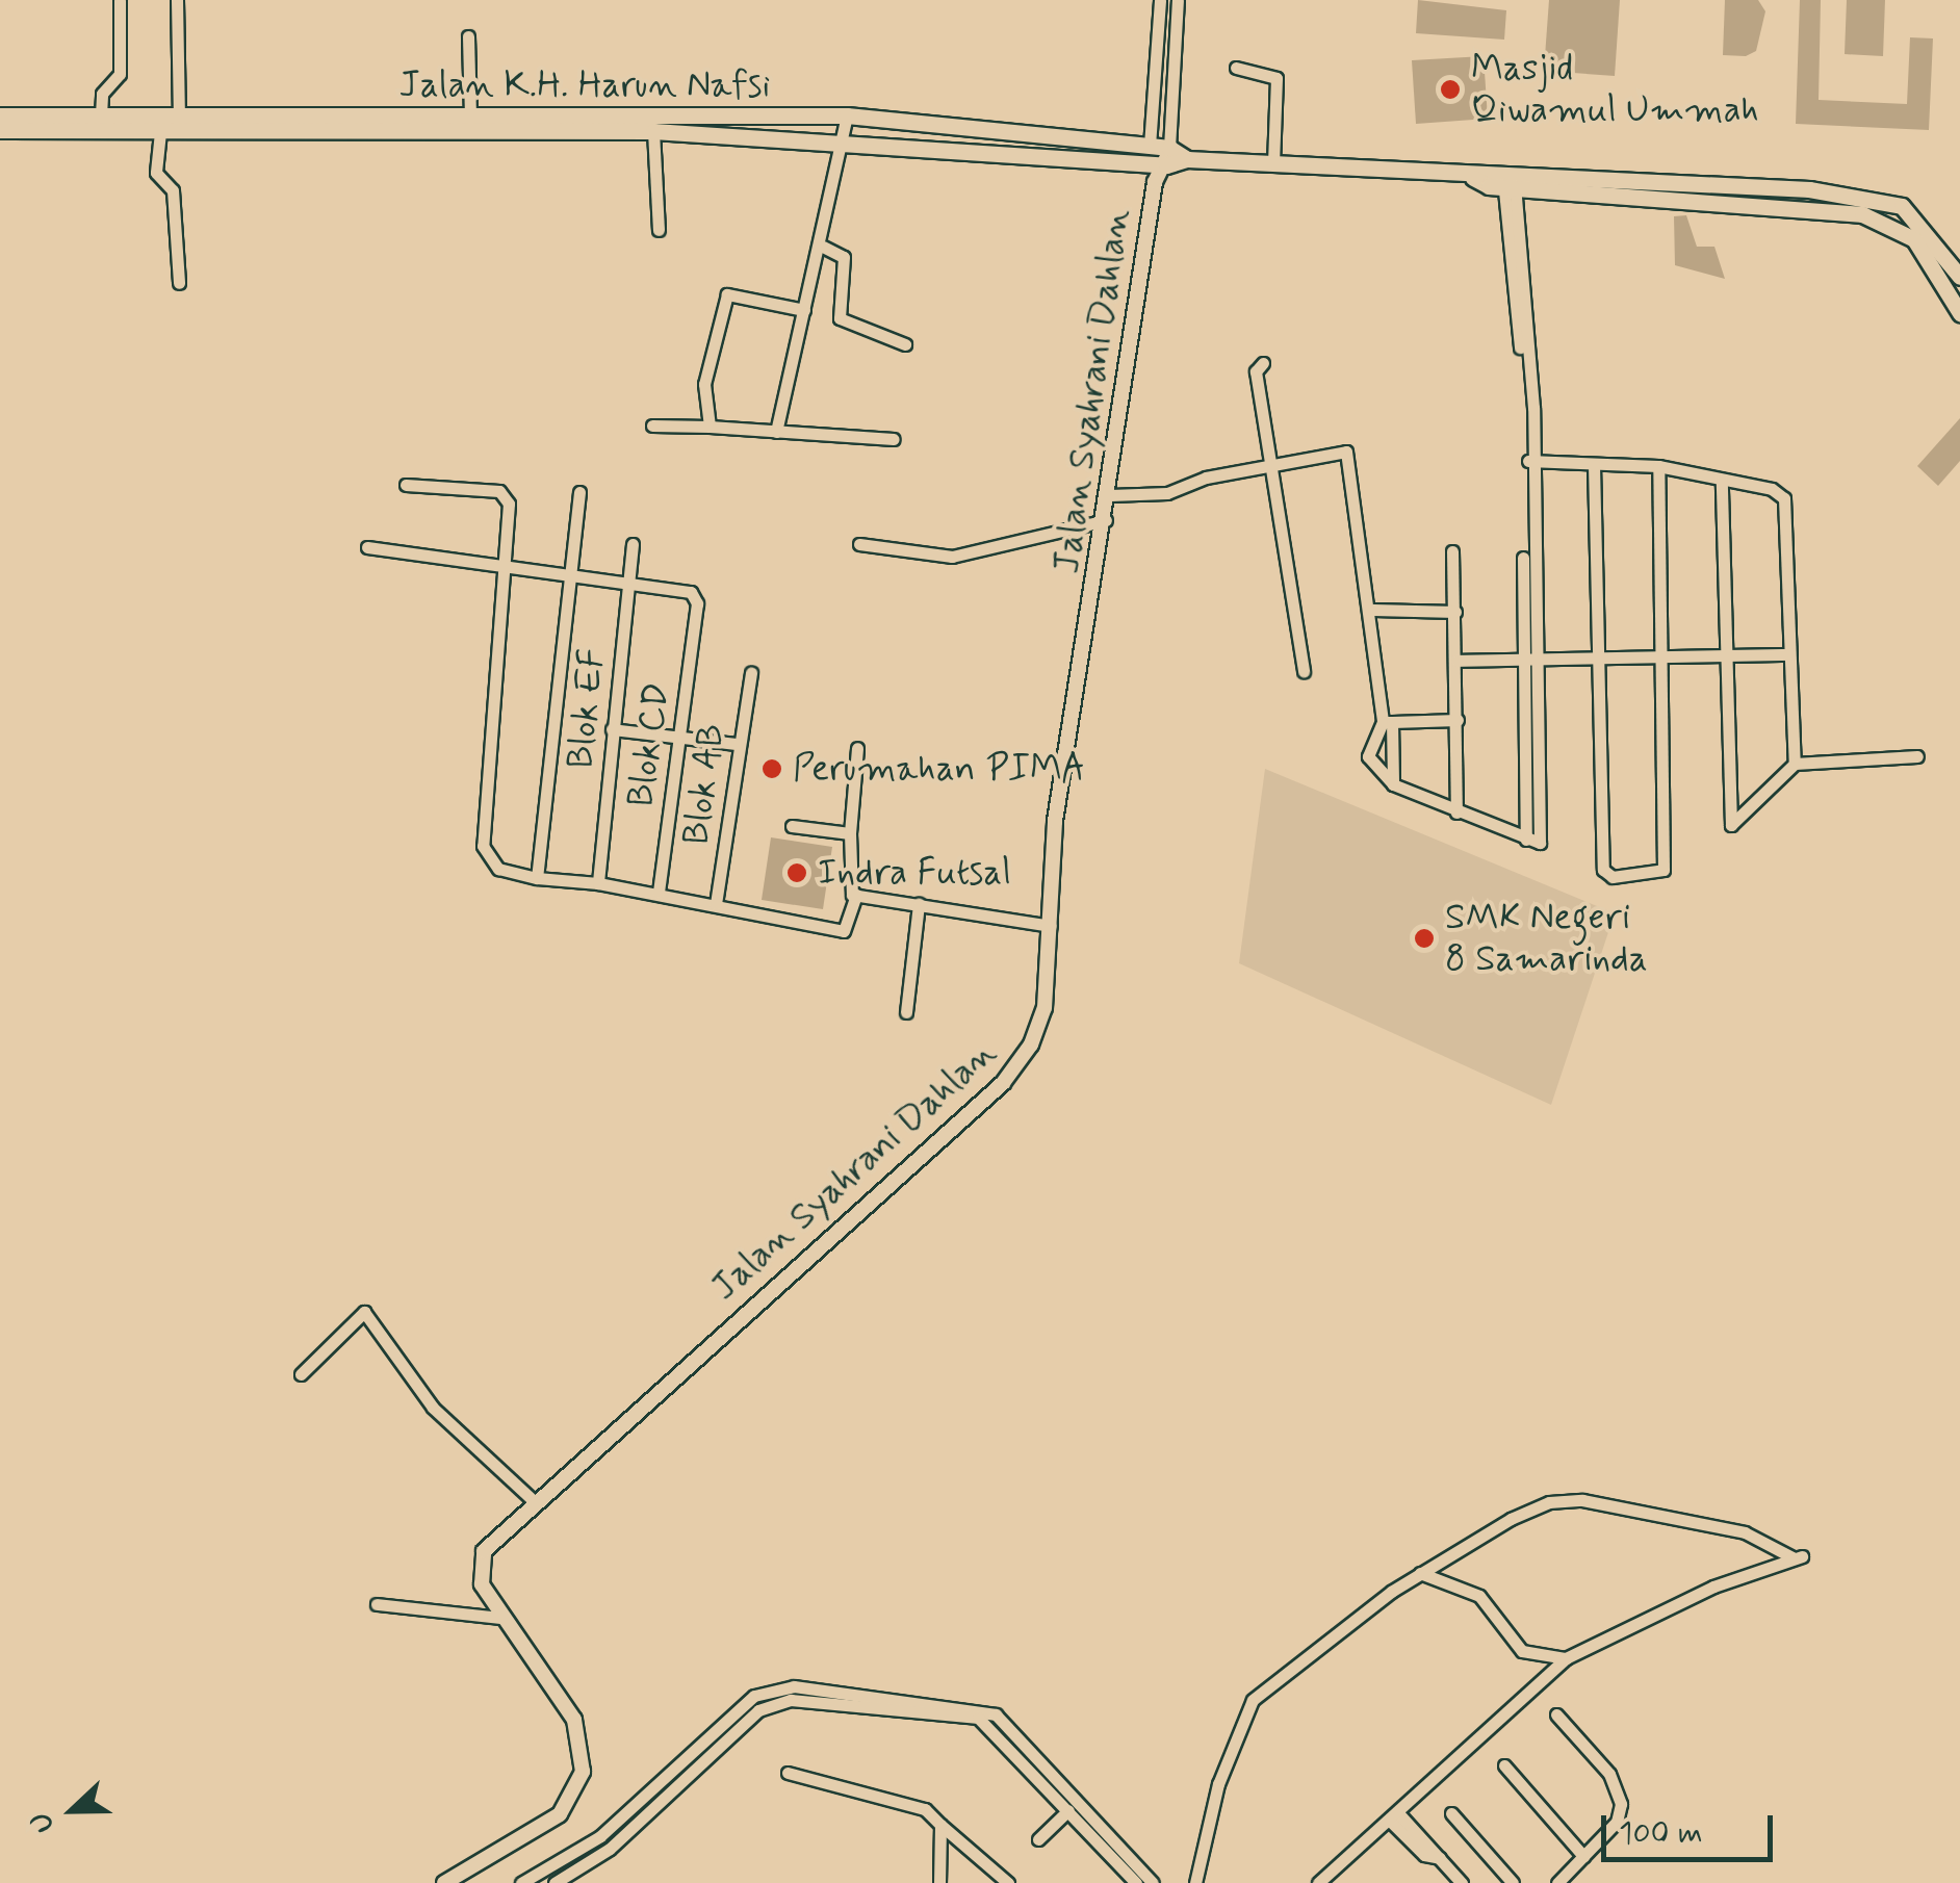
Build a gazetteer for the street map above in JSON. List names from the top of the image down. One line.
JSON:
{"streets":{"main road":["Jalan K.H. Harun Nafsi"],"street":["Jalan Syahrani Dahlan","Blok EF","Blok CD","Blok AB"]},"crossings":[["Jalan K.H. Harun Nafsi","Jalan Syahrani Dahlan"],["Blok EF","Blok CD"]],"places":["Masjid Qiwamul Ummah","Perumahan PIMA","Indra Futsal","SMK Negeri 8 Samarinda"],"scale_bar":"100 m","north":"left"}
